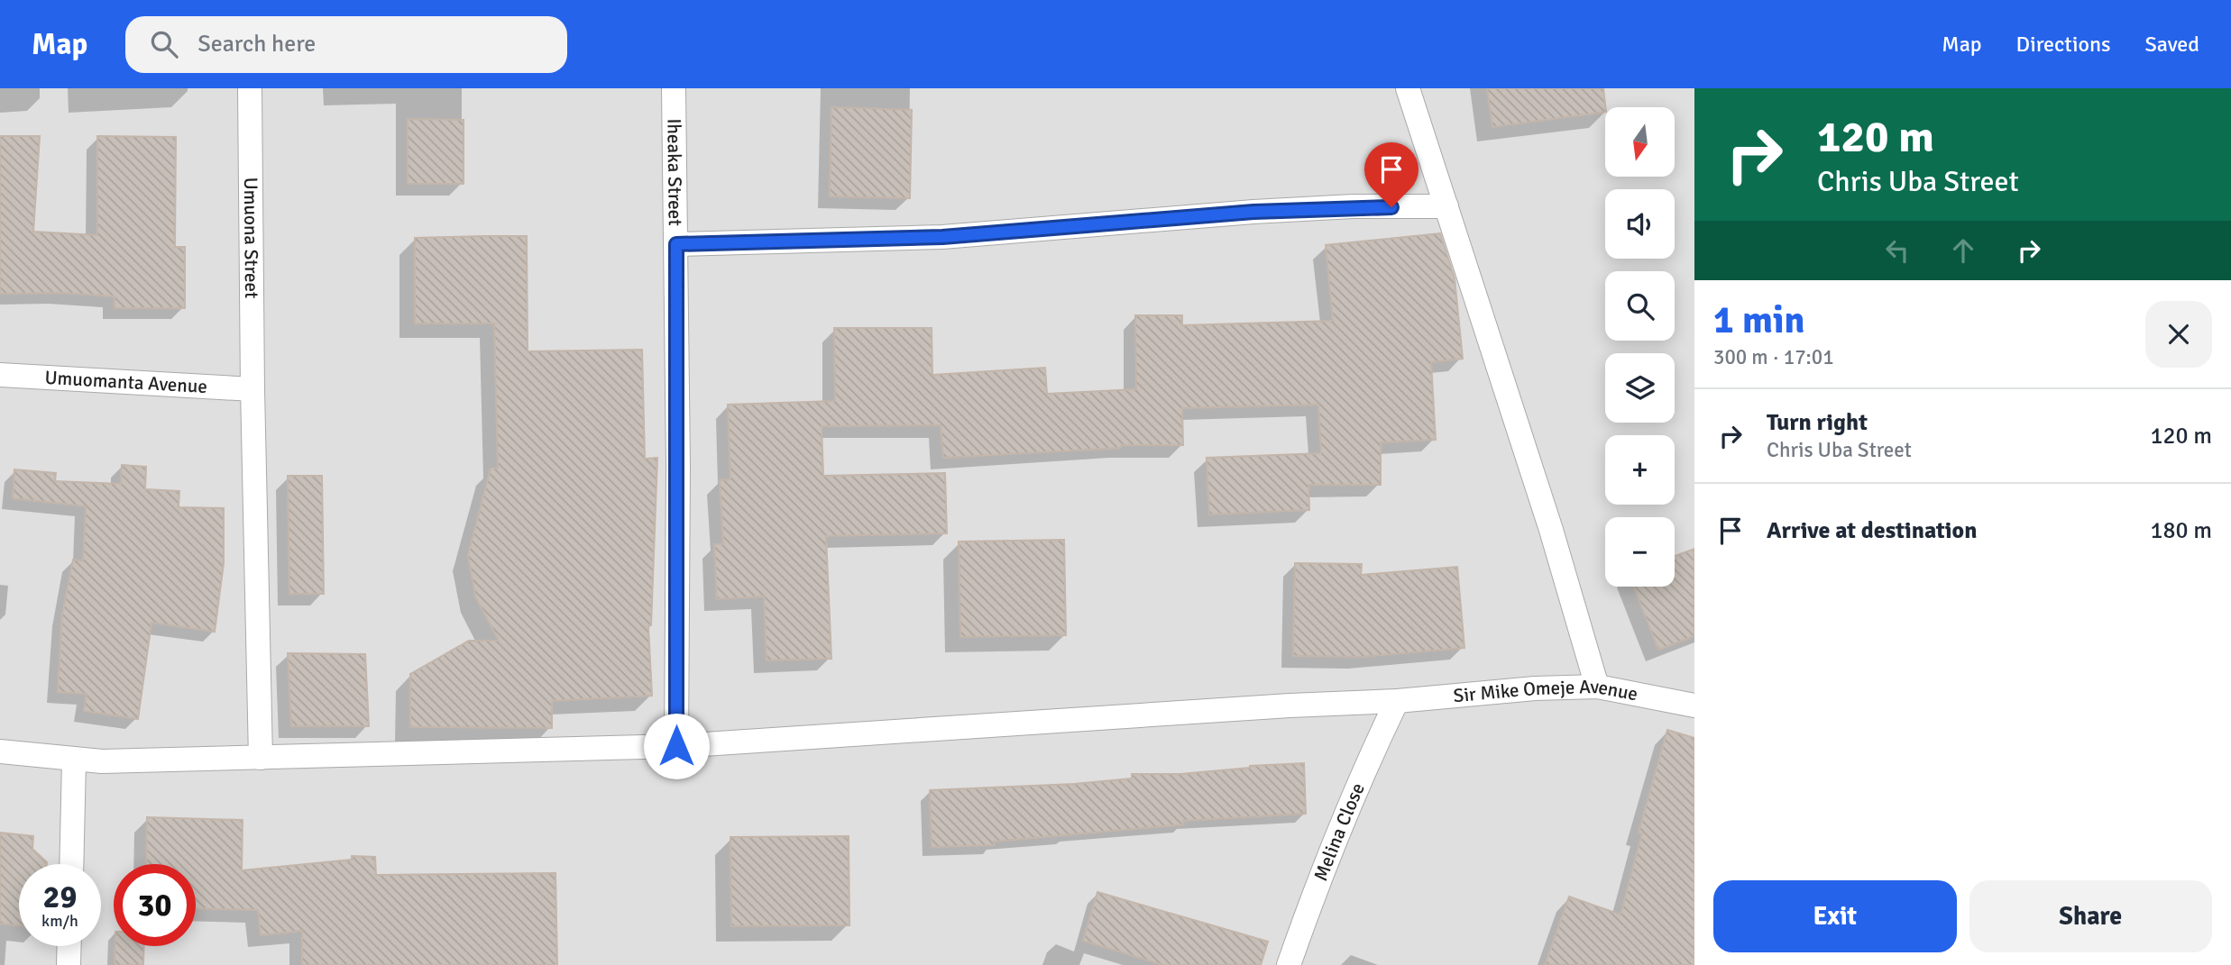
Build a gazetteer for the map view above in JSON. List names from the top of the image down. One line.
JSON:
{"streets":{"street":["Iheaka Street","Umuona Street","Umuomanta Avenue","Sir Mike Omeje Avenue","Melina Close"]},"crossings":[["Iheaka Street","Sir Mike Omeje Avenue"],["Umuona Street","Umuomanta Avenue"],["Umuona Street","Sir Mike Omeje Avenue"],["Sir Mike Omeje Avenue","Melina Close"]],"north":"bottom","page":{"header":"Map","search":"Search here","nav":["Map","Directions","Saved"],"turn":["120 m","Chris Uba Street"],"map_buttons":["+","−"],"heading":["1 min","300 m · 17:01"],"list":[{"name":"Turn right","note":"Chris Uba Street","value":"120 m"},{"name":"Arrive at destination","value":"180 m"}],"speed":"29 km/h","limit":"30","buttons":["Exit","Share"]}}
